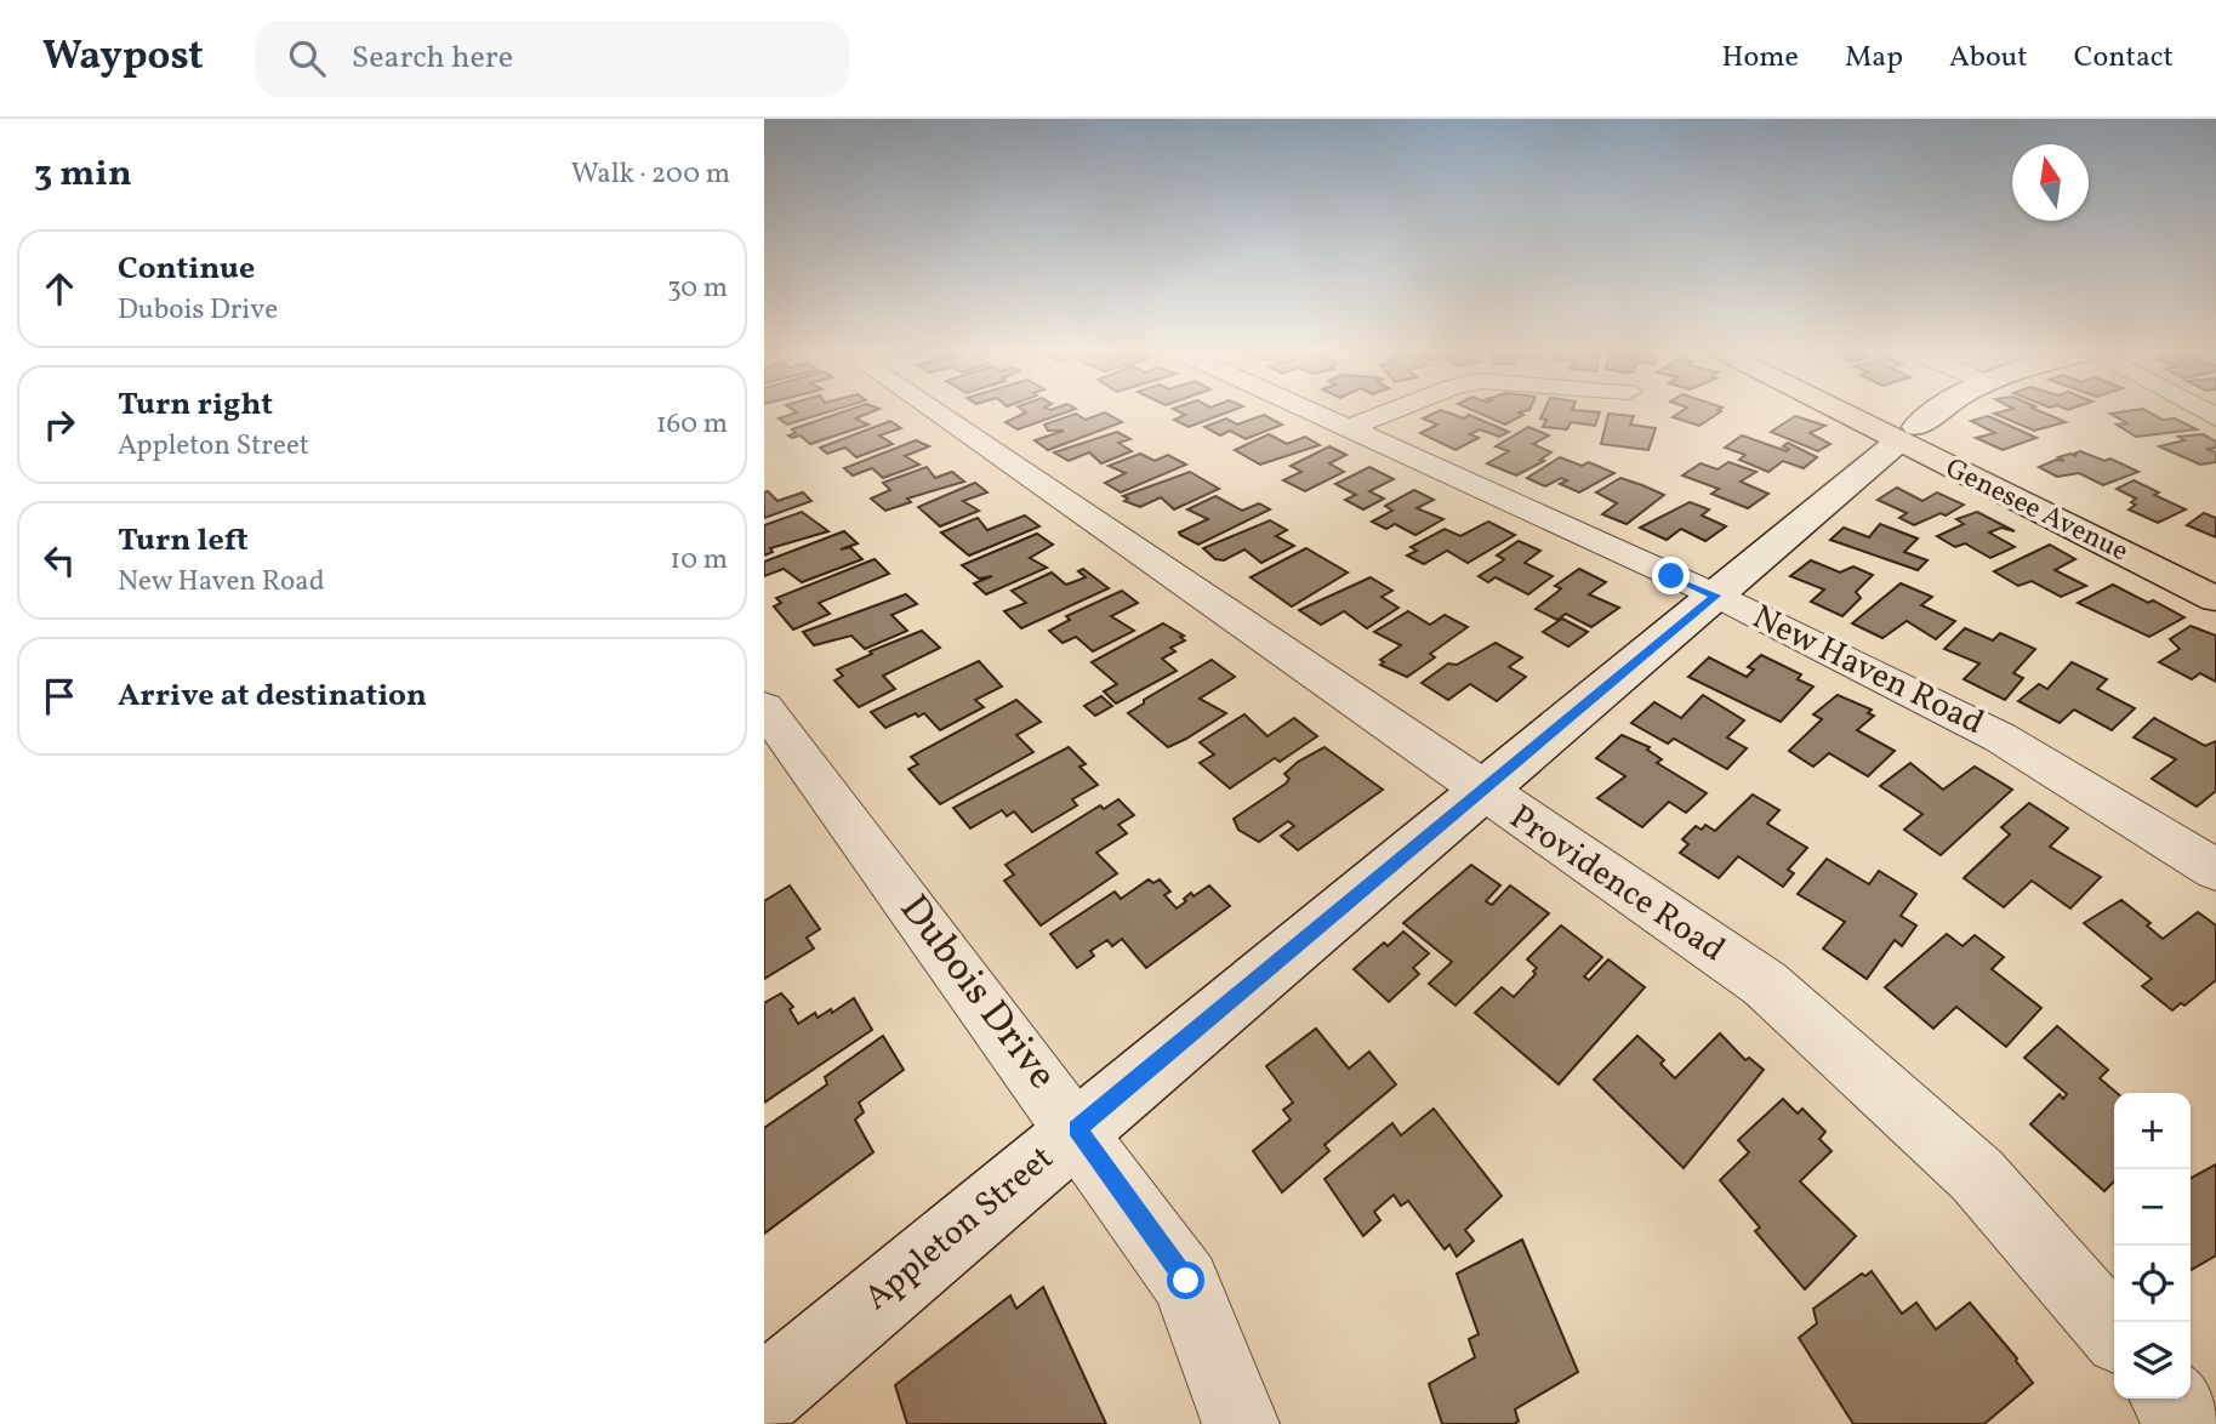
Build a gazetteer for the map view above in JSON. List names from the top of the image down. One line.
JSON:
{"streets":{"main road":["Genesee Avenue"],"street":["New Haven Road","Providence Road","Dubois Drive","Appleton Street"]},"crossings":[["Genesee Avenue","Appleton Street"],["New Haven Road","Appleton Street"],["Providence Road","Appleton Street"],["Dubois Drive","Appleton Street"]],"north":"top","page":{"header":"Waypost","search":"Search here","nav":["Home","Map","About","Contact"],"heading":["3 min","Walk · 200 m"],"list":[["Continue","Dubois Drive","30 m"],["Turn right","Appleton Street","160 m"],["Turn left","New Haven Road","10 m"],"Arrive at destination"],"map_buttons":["+","−"]}}
